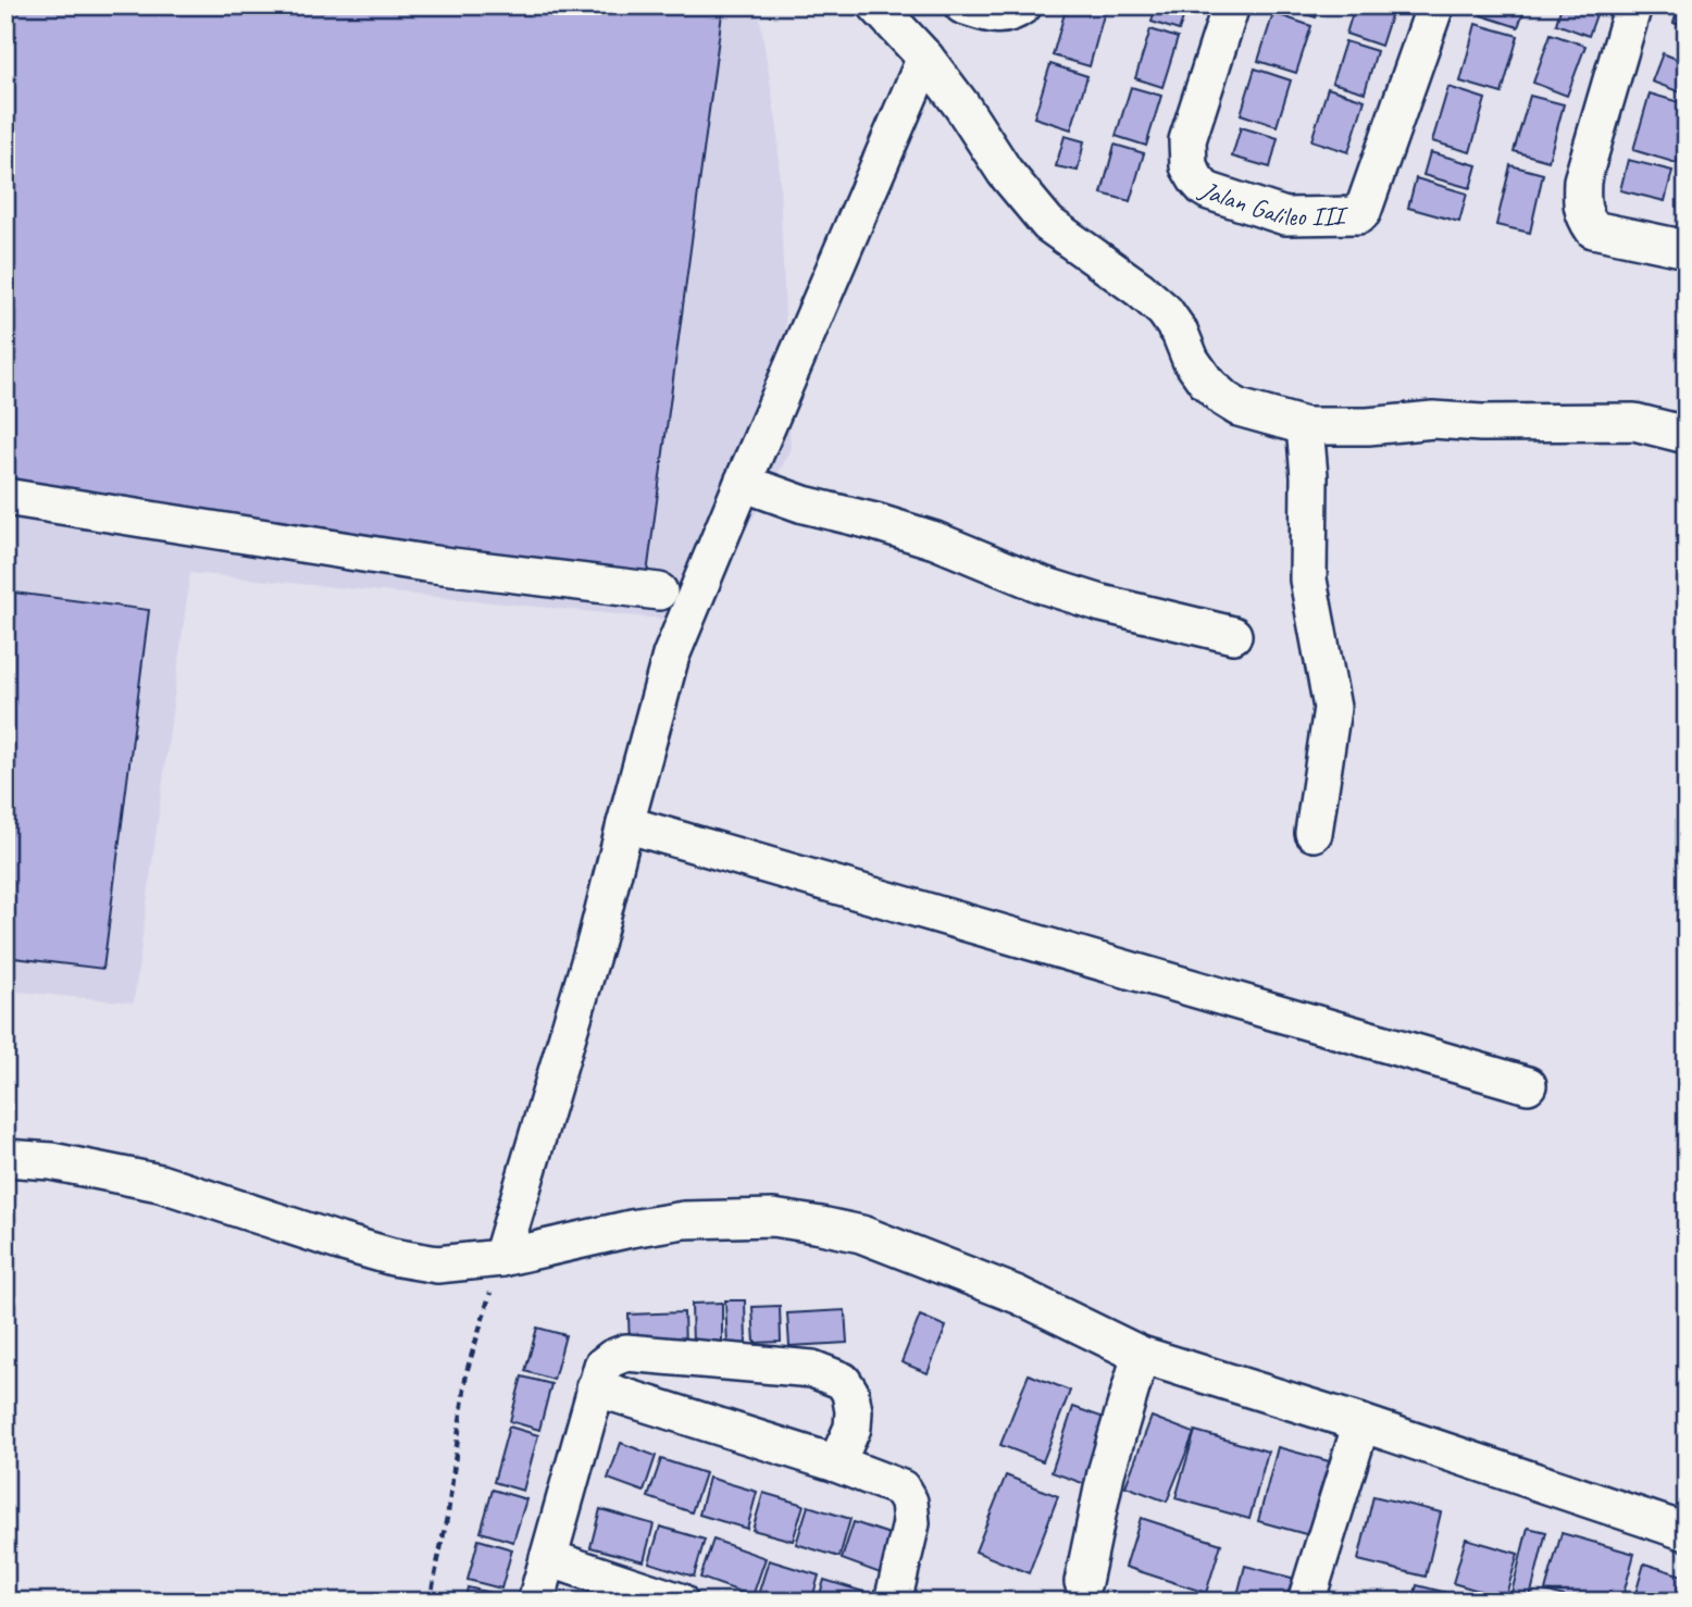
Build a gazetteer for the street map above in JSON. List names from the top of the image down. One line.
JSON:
{"streets":{"street":["Jalan Galileo III"]}}
